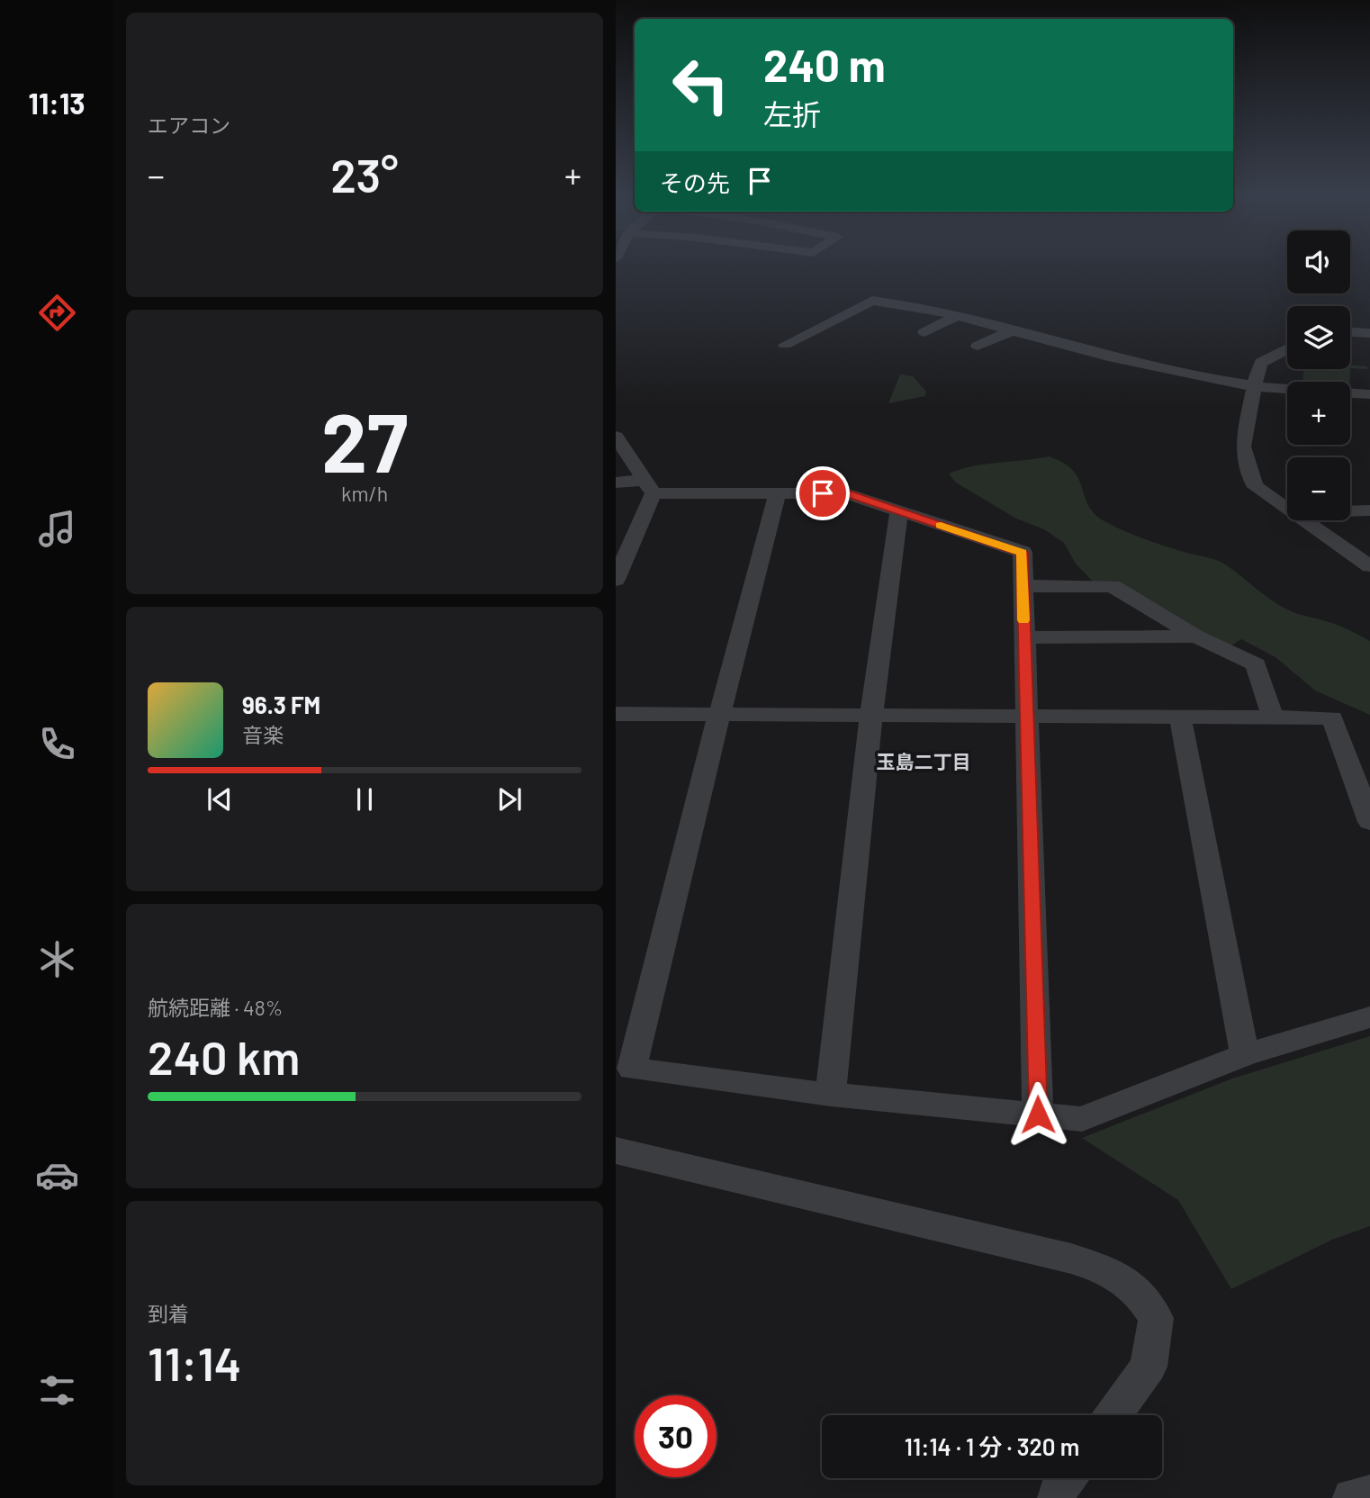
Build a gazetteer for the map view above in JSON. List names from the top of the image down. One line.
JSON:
{"districts":["玉島二丁目"],"page":{"tabs":"11:13","tile":["エアコン",["27","km/h"],["航続距離 · 48%","240 km"],["到着","11:14"]],"turn":["240 m","左折"],"heat":["−","23°","+"],"then":"その先","map_buttons":["+","−"],"song":["96.3 FM","音楽"],"limit":"30","trip":"11:14 · 1 分 · 320 m"}}
